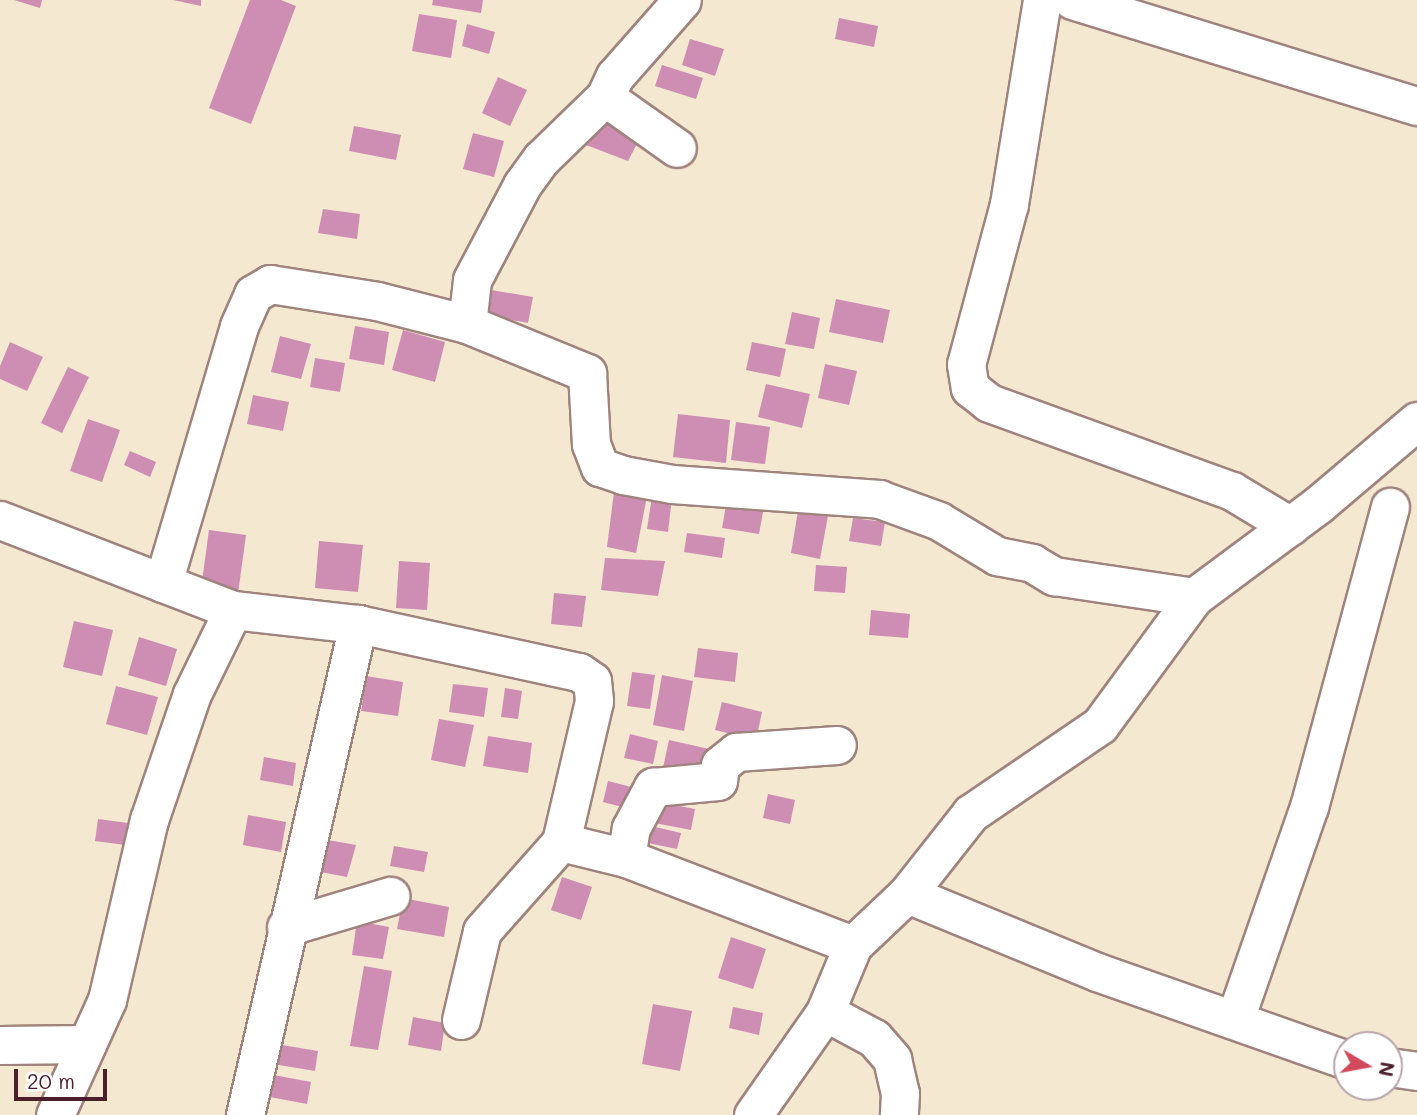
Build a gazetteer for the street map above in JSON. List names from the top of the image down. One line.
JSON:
{"scale_bar":"20 m","north":"right"}
